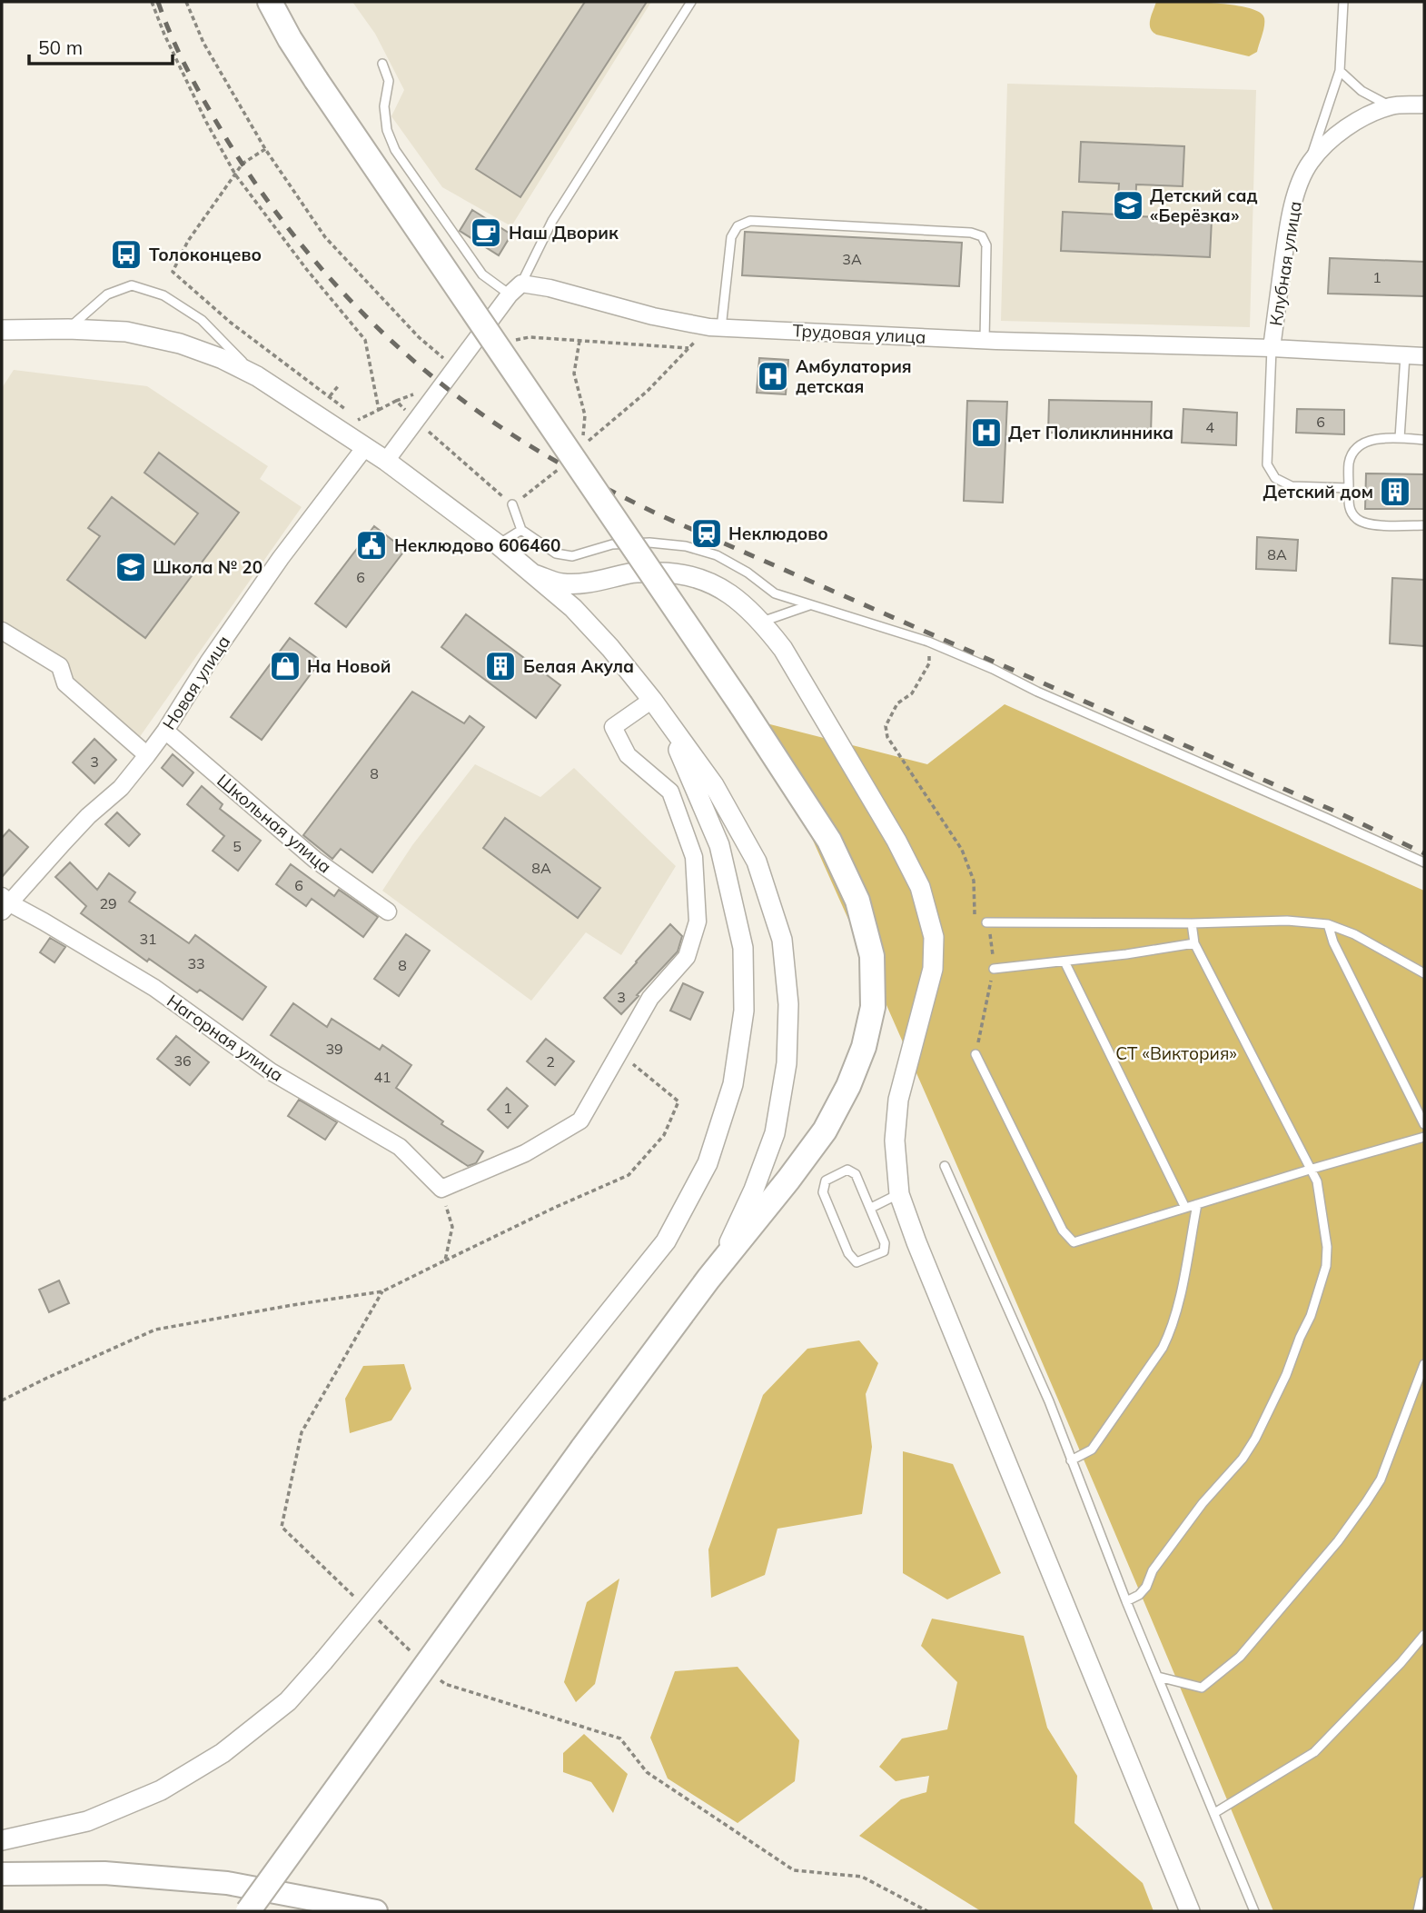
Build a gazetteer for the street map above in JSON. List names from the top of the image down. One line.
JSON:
{"streets":{"street":["Клубная улица","Трудовая улица","Новая улица","Школьная улица","Нагорная улица"]},"crossings":[["Клубная улица","Трудовая улица"],["Новая улица","Школьная улица"],["Новая улица","Нагорная улица"]],"parks":["СТ «Виктория»"],"places":{"school or university":["Детский сад «Берёзка»","Школа № 20"],"cafe":["Наш Дворик"],"bus stop":["Толоконцево"],"hospital":["Амбулатория детская","Дет Поликлинника"],"building":["Детский дом","Белая Акула"],"station":["Неклюдово"],"public building":["Неклюдово 606460"],"shop":["На Новой"]},"house_numbers":["3А","1","6","4","8А","6","3","8","5","8А","6","29","31","33","8","3","39","36","2","41","1"],"scale_bar":"50 m"}
